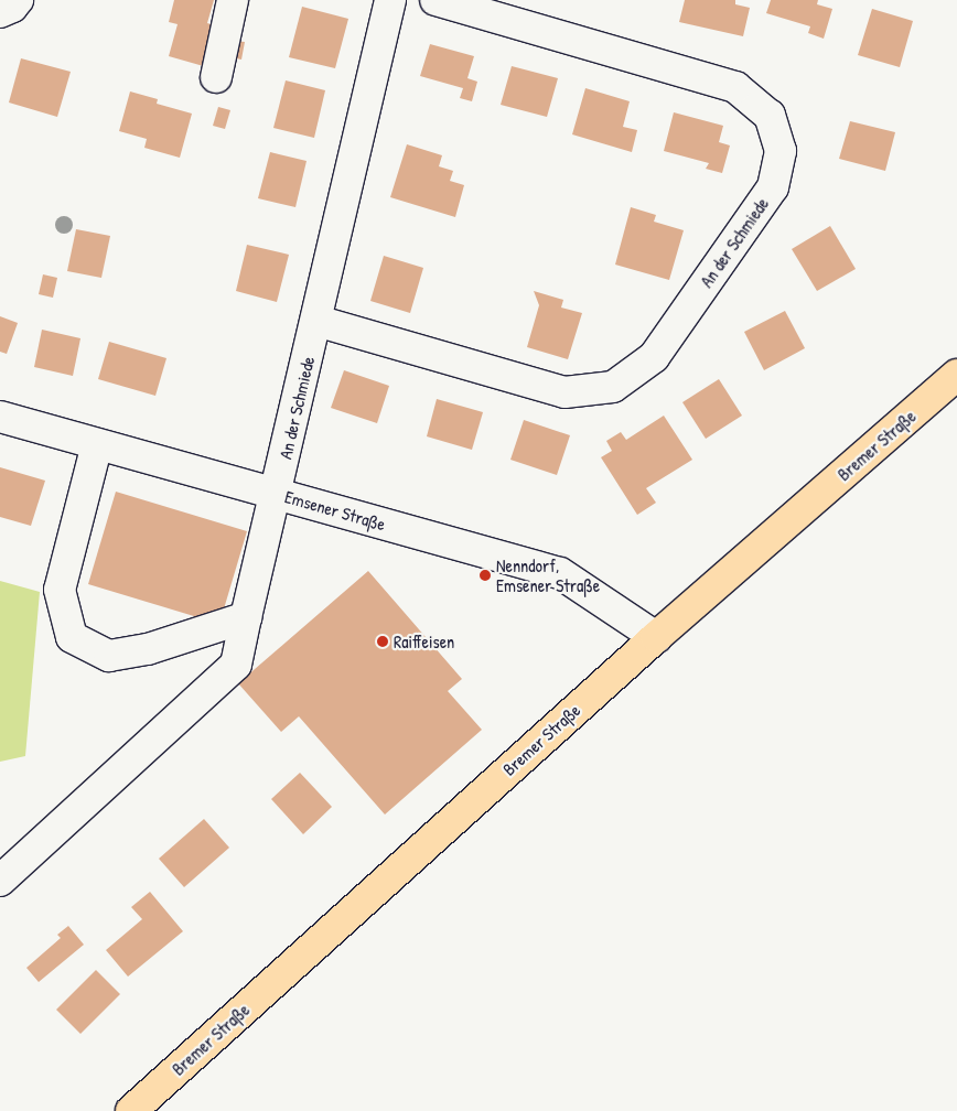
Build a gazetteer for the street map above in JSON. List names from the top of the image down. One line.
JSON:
{"streets":{"main road":["Bremer Straße"],"street":["An der Schmiede","Emsener Straße"]},"crossings":[["An der Schmiede","Emsener Straße"],["Bremer Straße","Emsener Straße"]],"places":["Nenndorf, Emsener Straße","Raiffeisen"]}
